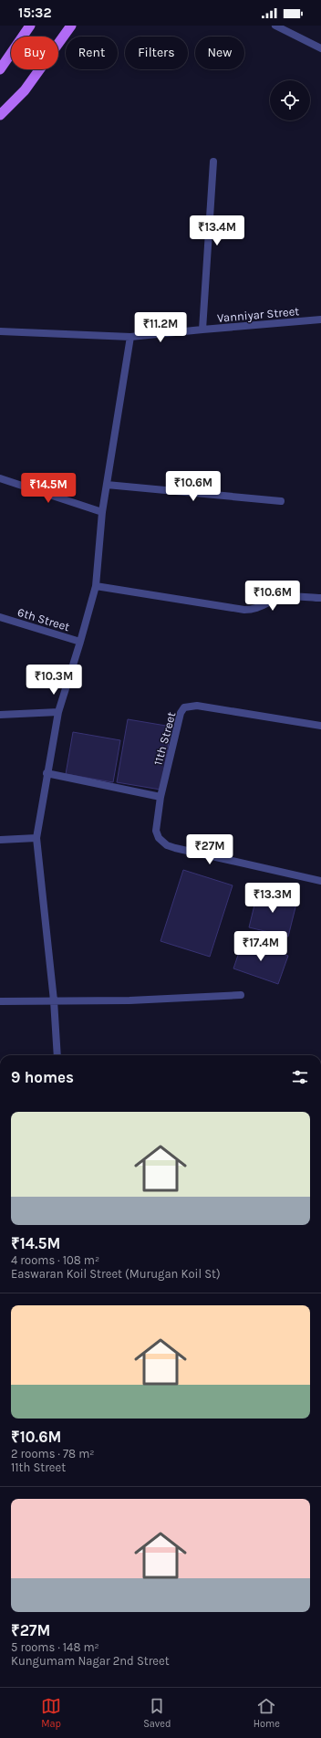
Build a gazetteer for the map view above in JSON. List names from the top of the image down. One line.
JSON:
{"streets":{"street":["Vanniyar Street","6th Street","11th Street"]},"page":{"status":"15:32","chip":["Buy","Rent","Filters","New"],"price":["₹13.4M","₹11.2M","₹10.6M","₹14.5M","₹10.6M","₹10.3M","₹27M","₹13.3M","₹17.4M"],"heading":"9 homes","list":[{"name":"₹14.5M","note":"4 rooms · 108 m² · Easwaran Koil Street (Murugan Koil St)"},{"name":"₹10.6M","note":"2 rooms · 78 m² · 11th Street"},{"name":"₹27M","note":"5 rooms · 148 m² · Kungumam Nagar 2nd Street"}],"tabs":["Map","Saved","Home"]}}
